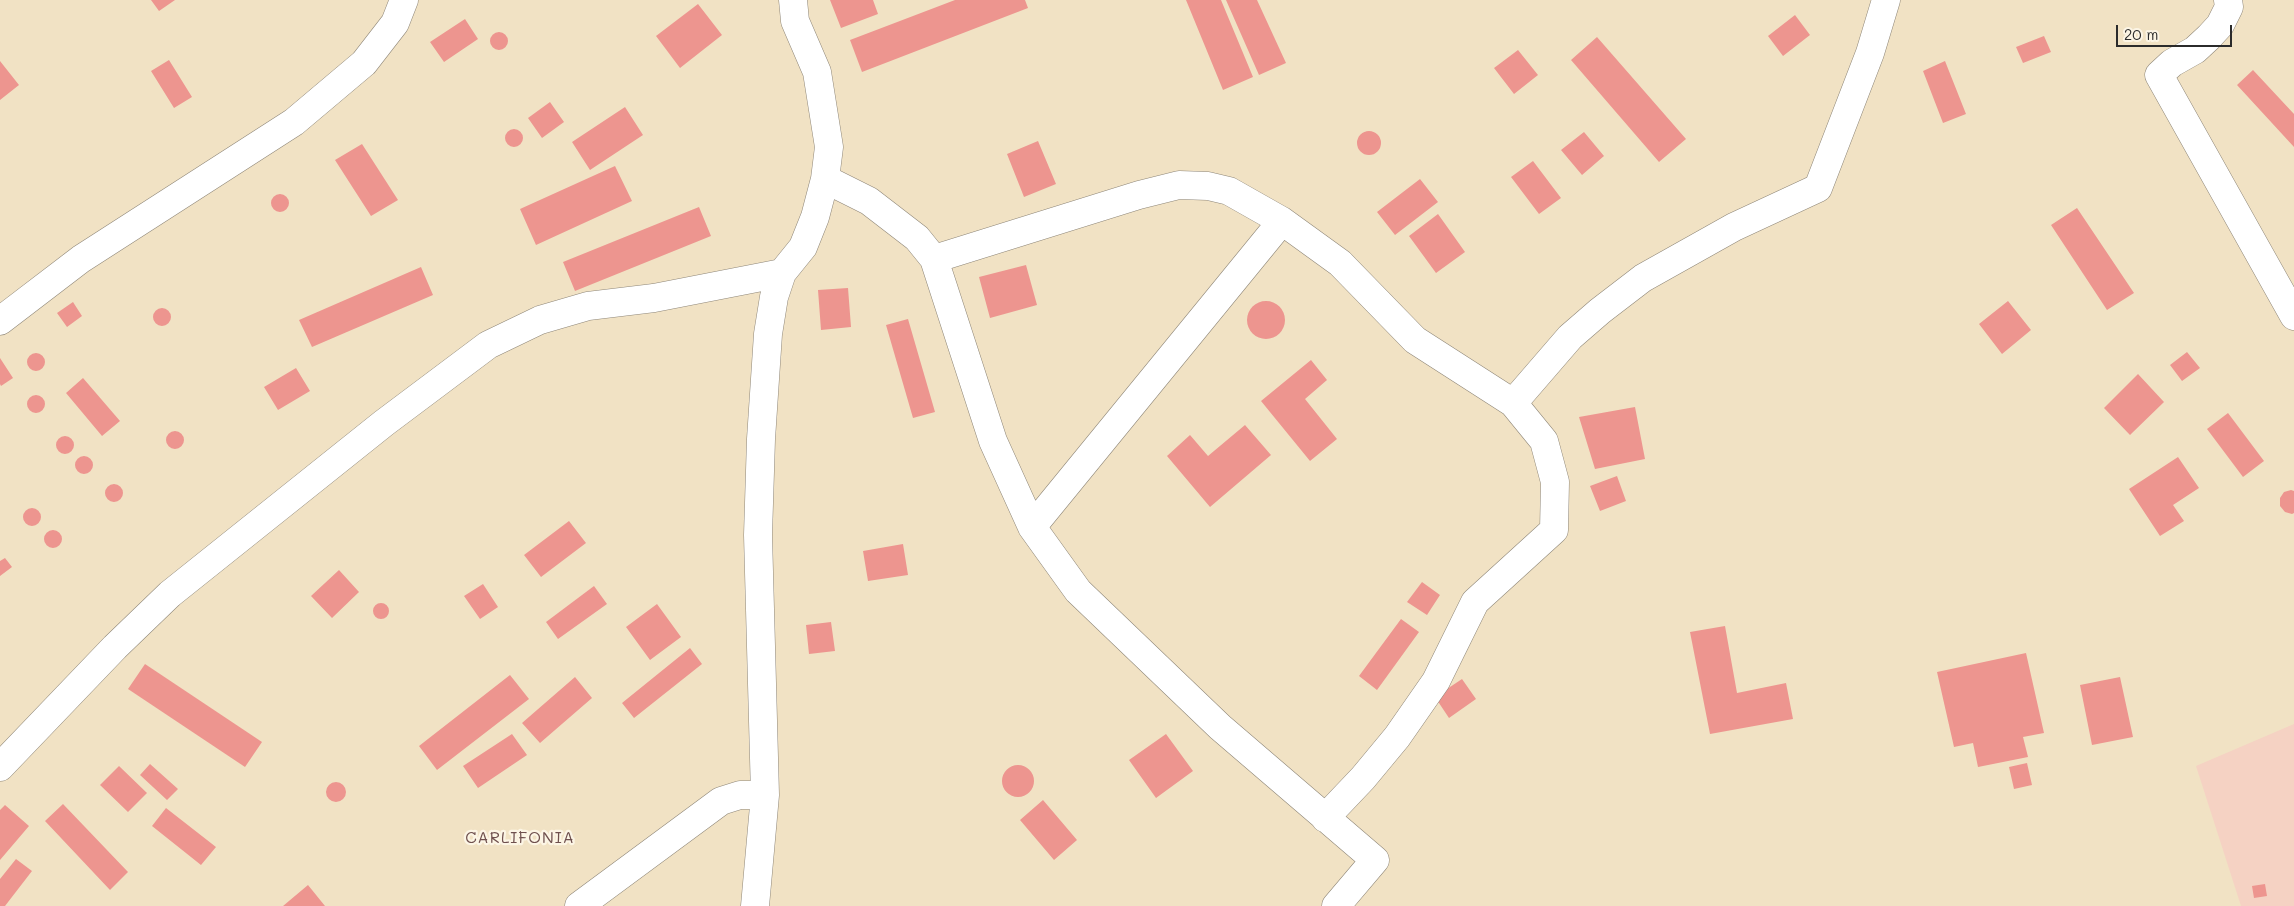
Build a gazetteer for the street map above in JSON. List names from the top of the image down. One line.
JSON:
{"districts":["CARLIFONIA"],"scale_bar":"20 m"}
